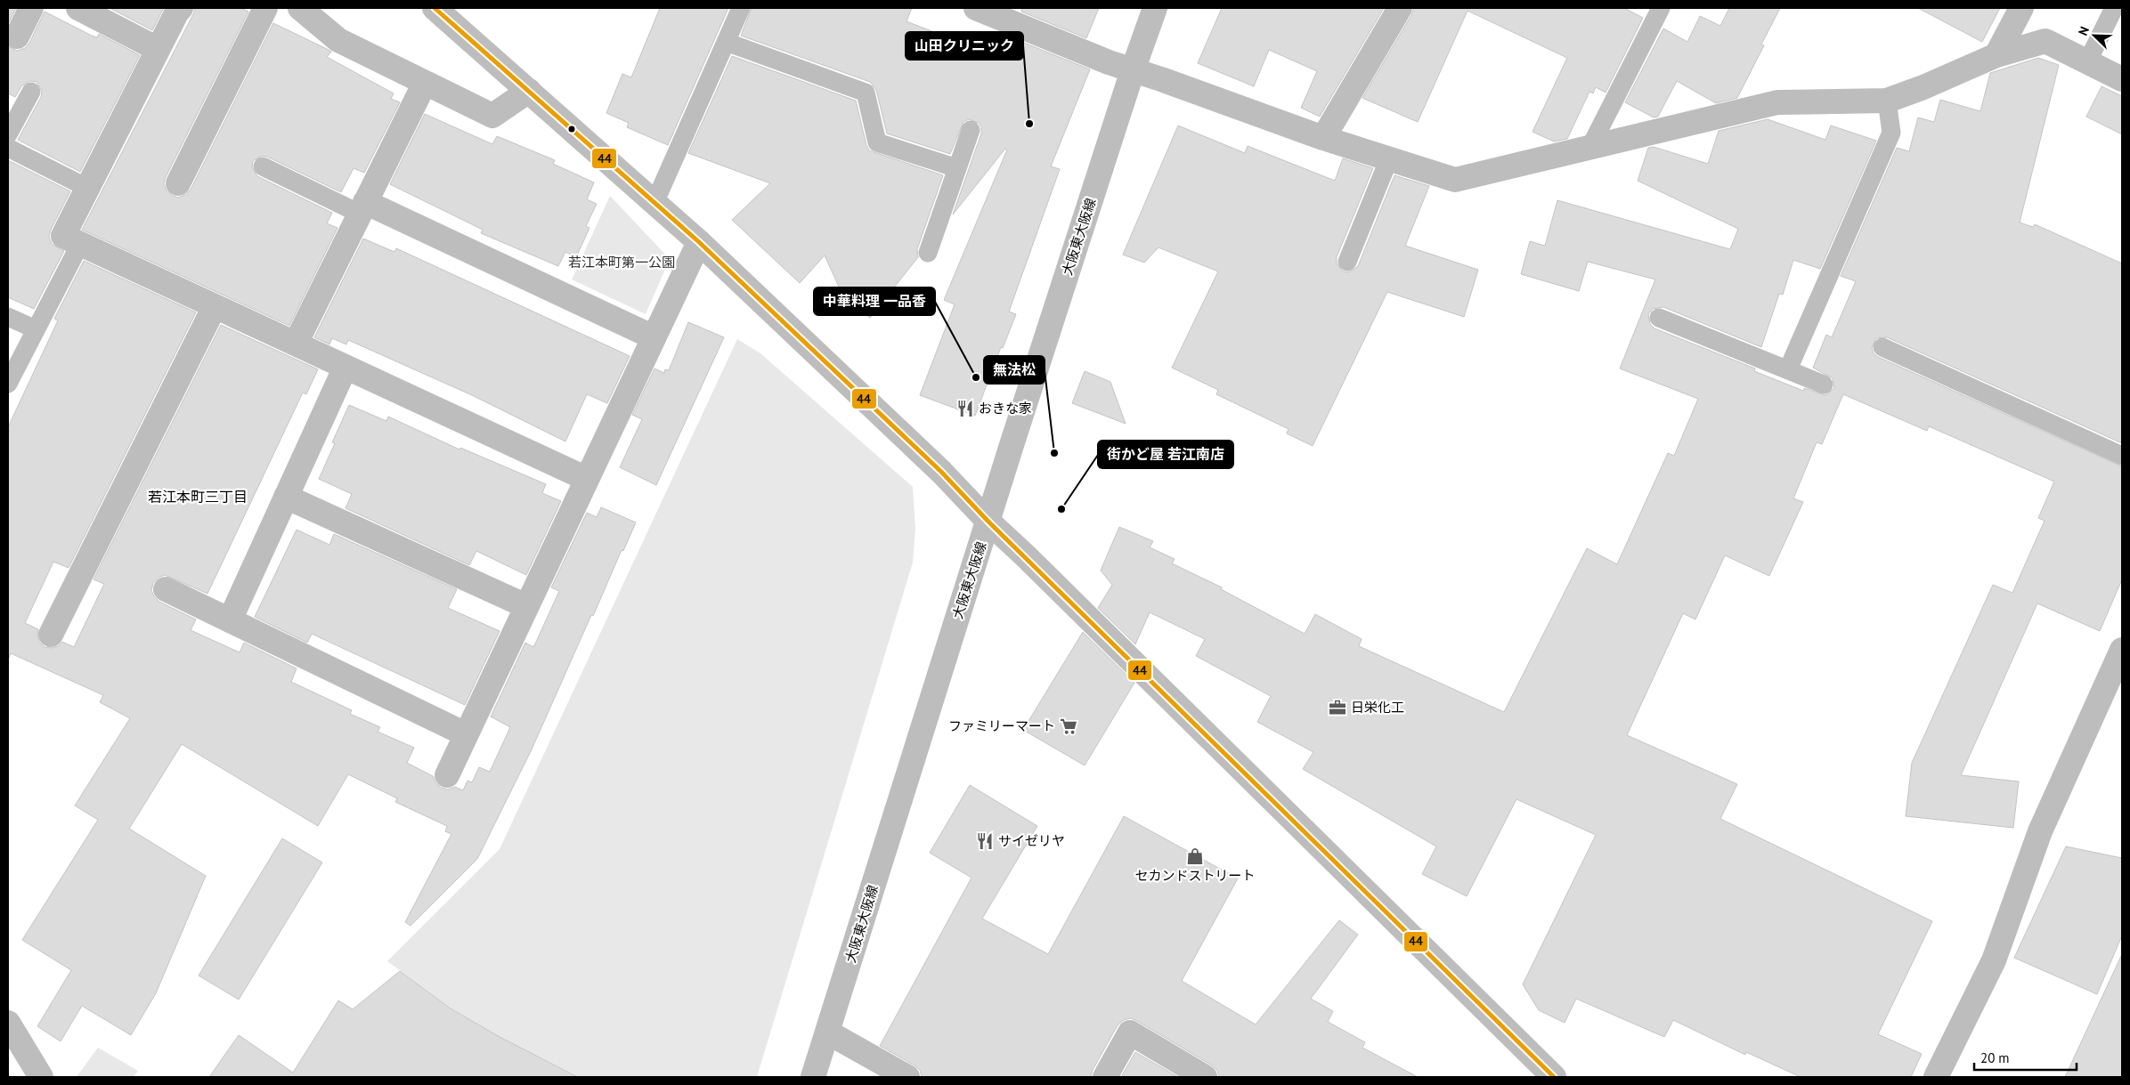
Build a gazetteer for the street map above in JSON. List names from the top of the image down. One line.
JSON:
{"streets":{"street":["大阪東大阪線"]},"districts":["若江本町三丁目"],"parks":["若江本町第一公園"],"places":{"other":["山田クリニック","中華料理 一品香","無法松","街かど屋 若江南店"],"restaurant":["おきな家","サイゼリヤ"],"office":["日栄化工"],"supermarket":["ファミリーマート"],"shop":["セカンドストリート"]},"lines":["transit line 44"],"scale_bar":"20 m","north":"top left"}
